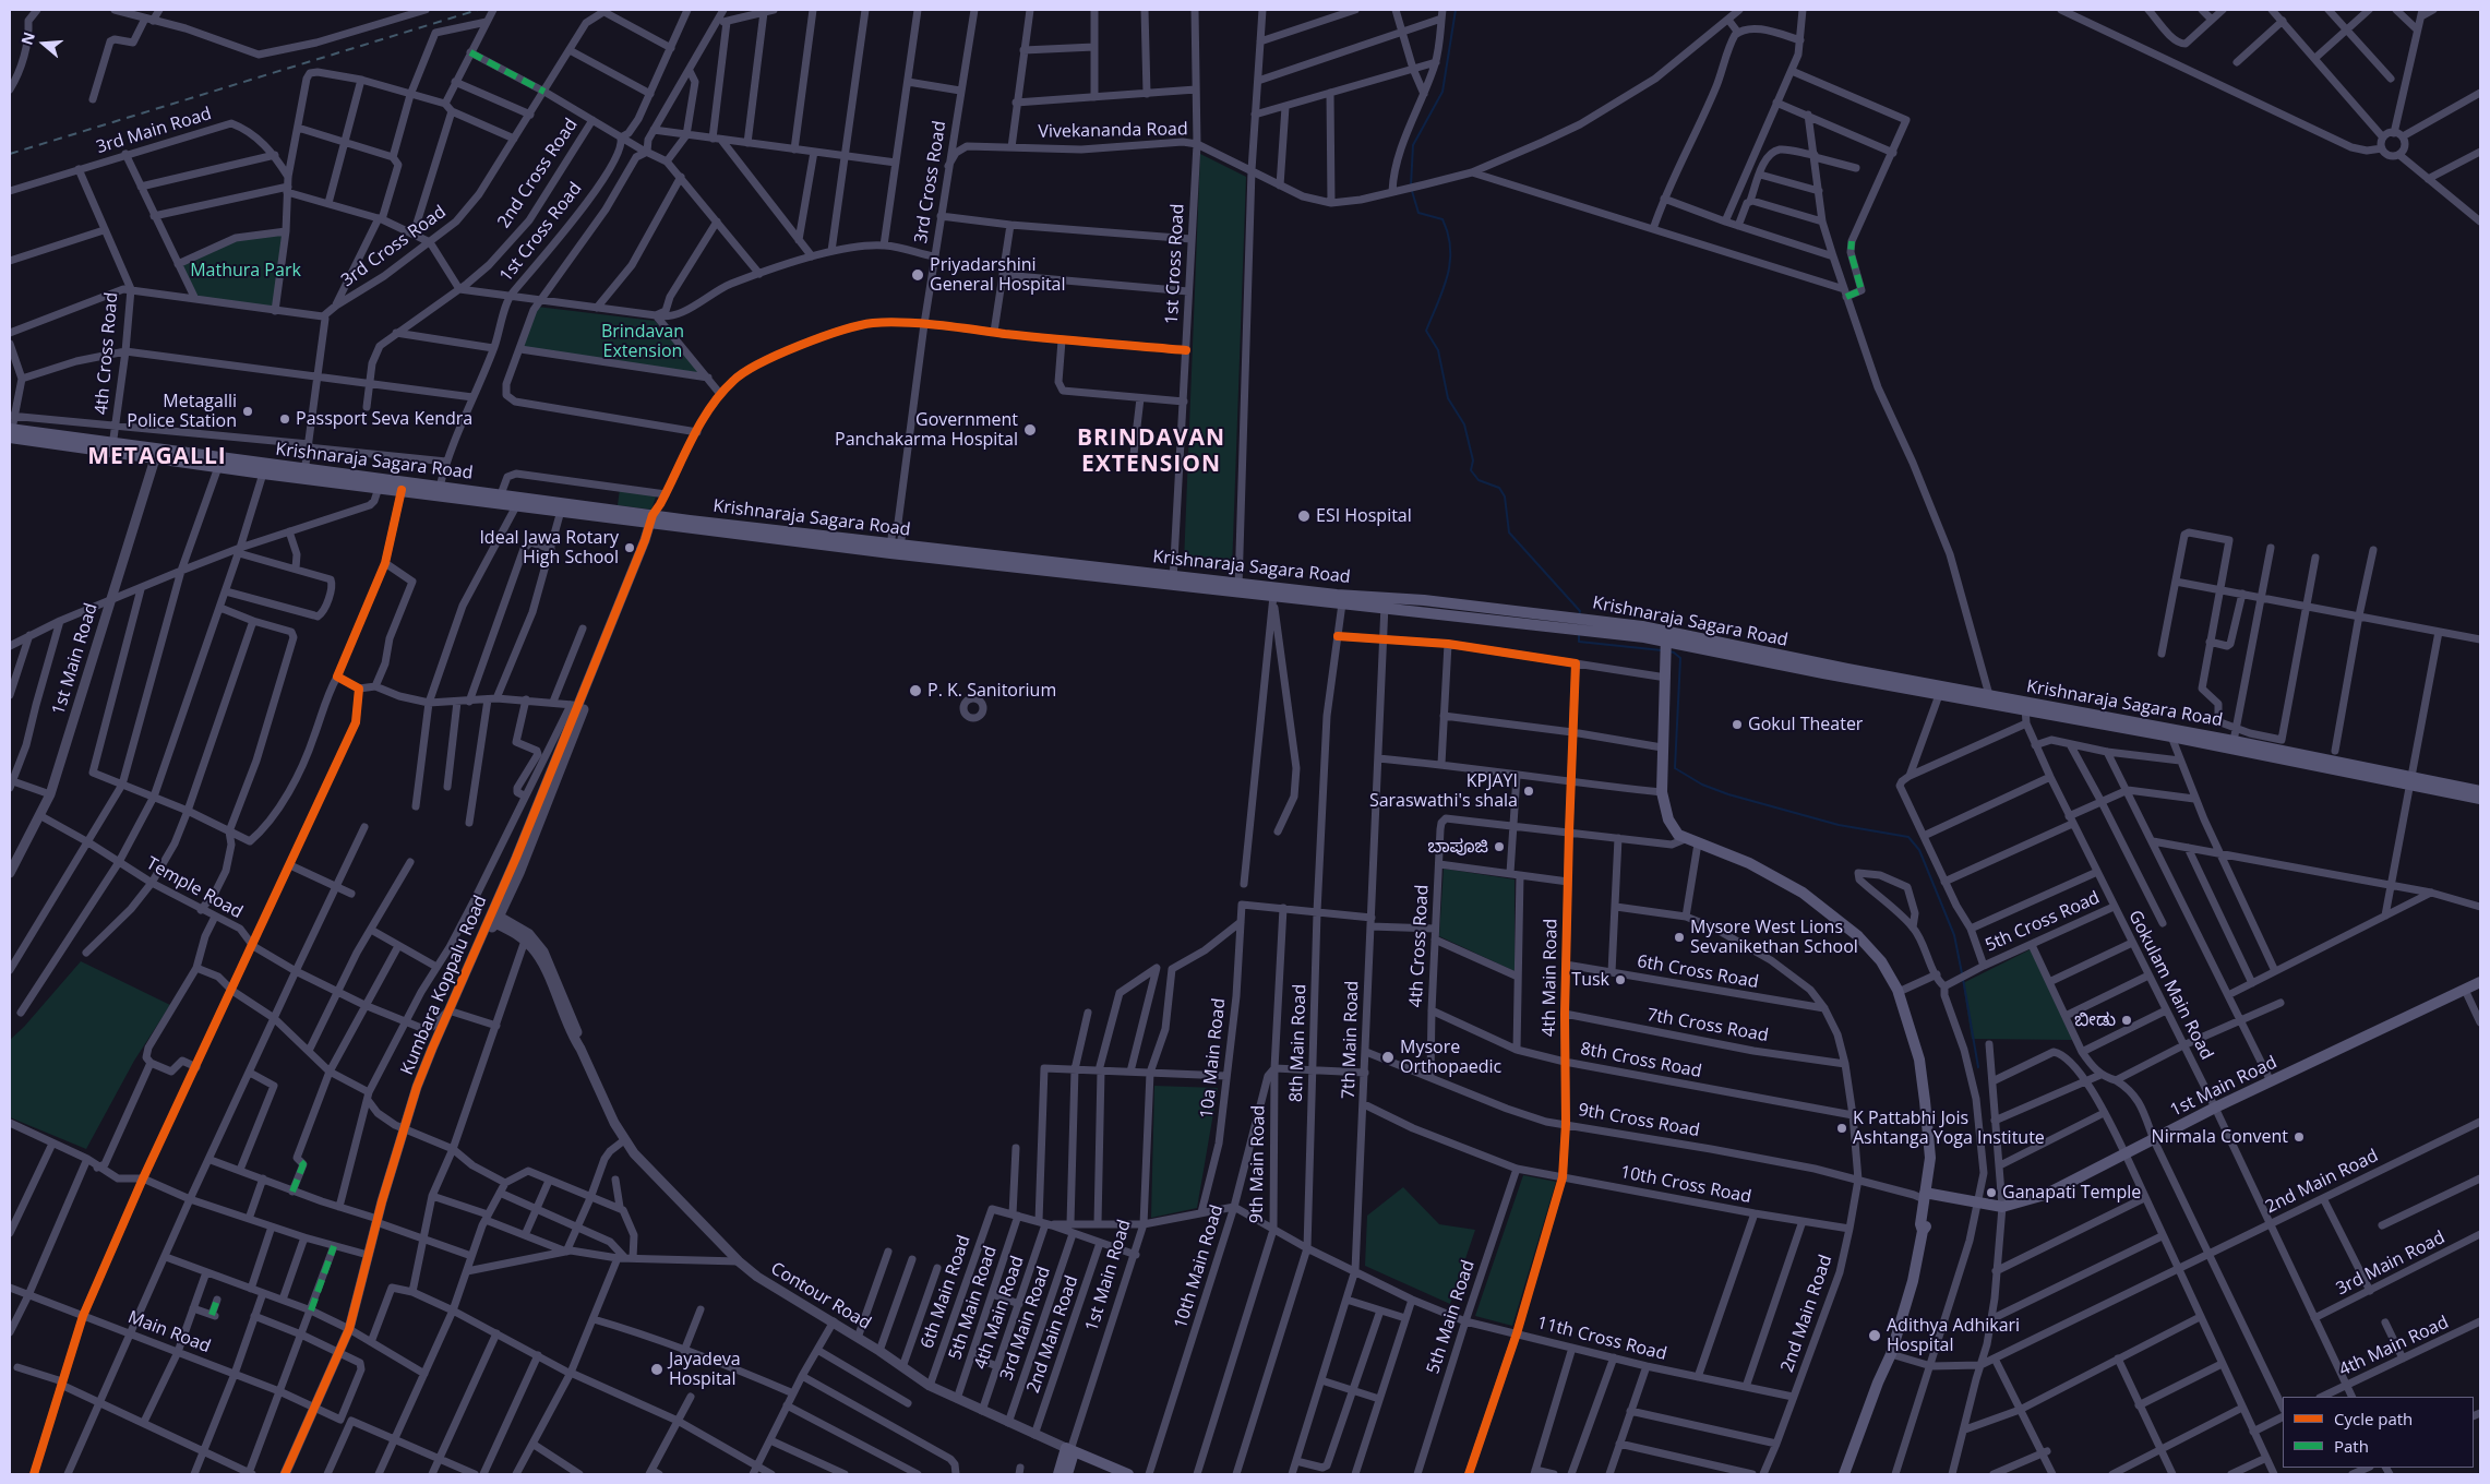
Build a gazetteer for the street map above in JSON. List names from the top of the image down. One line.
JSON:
{"streets":{"main road":["Krishnaraja Sagara Road","1st Main Road","Contour Road"],"street":["3rd Main Road","Vivekananda Road","2nd Cross Road","3rd Cross Road","1st Cross Road","4th Cross Road","Temple Road","5th Cross Road","6th Cross Road","4th Main Road","Kumbara Koppalu Road","Gokulam Main Road","7th Cross Road","7th Main Road","8th Main Road","10a Main Road","8th Cross Road","9th Cross Road","9th Main Road","2nd Main Road","10th Cross Road","10th Main Road","6th Main Road","5th Main Road","Main Road","11th Cross Road"]},"crossings":[["3rd Main Road","4th Cross Road"],["3rd Main Road","Gokulam Main Road"],["3rd Main Road","Contour Road"],["Vivekananda Road","3rd Cross Road"],["Vivekananda Road","1st Cross Road"],["3rd Cross Road","Krishnaraja Sagara Road"],["1st Cross Road","Krishnaraja Sagara Road"],["4th Cross Road","Krishnaraja Sagara Road"],["4th Cross Road","8th Cross Road"],["4th Cross Road","9th Cross Road"],["Krishnaraja Sagara Road","1st Main Road"],["Krishnaraja Sagara Road","Kumbara Koppalu Road"],["Krishnaraja Sagara Road","Gokulam Main Road"],["Krishnaraja Sagara Road","7th Main Road"],["Krishnaraja Sagara Road","8th Main Road"],["1st Main Road","Temple Road"],["1st Main Road","Gokulam Main Road"],["1st Main Road","10a Main Road"],["1st Main Road","9th Cross Road"],["1st Main Road","Contour Road"],["Temple Road","Kumbara Koppalu Road"],["5th Cross Road","Gokulam Main Road"],["6th Cross Road","4th Main Road"],["6th Cross Road","2nd Main Road"],["4th Main Road","Gokulam Main Road"],["4th Main Road","7th Cross Road"],["4th Main Road","8th Cross Road"],["4th Main Road","9th Cross Road"],["4th Main Road","10th Cross Road"],["4th Main Road","Contour Road"],["4th Main Road","11th Cross Road"],["Kumbara Koppalu Road","Contour Road"],["Kumbara Koppalu Road","Main Road"],["Gokulam Main Road","2nd Main Road"],["7th Cross Road","2nd Main Road"],["7th Main Road","9th Cross Road"],["7th Main Road","10th Cross Road"],["7th Main Road","11th Cross Road"],["8th Main Road","11th Cross Road"],["10a Main Road","9th Main Road"],["8th Cross Road","2nd Main Road"],["9th Cross Road","2nd Main Road"],["9th Main Road","10th Main Road"],["9th Main Road","11th Cross Road"],["2nd Main Road","10th Cross Road"],["2nd Main Road","Contour Road"],["2nd Main Road","11th Cross Road"],["10th Cross Road","5th Main Road"],["10th Main Road","11th Cross Road"],["6th Main Road","Contour Road"],["6th Main Road","5th Main Road"],["Contour Road","5th Main Road"],["5th Main Road","11th Cross Road"]],"districts":["BRINDAVAN EXTENSION","METAGALLI"],"parks":["Mathura Park","Brindavan Extension"],"places":["Priyadarshini General Hospital","Metagalli Police Station","Passport Seva Kendra","Government Panchakarma Hospital","ESI Hospital","Ideal Jawa Rotary High School","P. K. Sanitorium","Gokul Theater","KPJAYI Saraswathi's shala","ಬಾಪೂಜಿ","Mysore West Lions Sevanikethan School","Tusk","ಬೀಡು","Mysore Orthopaedic","K Pattabhi Jois Ashtanga Yoga Institute","Nirmala Convent","Ganapati Temple","Adithya Adhikari Hospital","Jayadeva Hospital"],"legend":["Cycle path","Path"],"north":"left"}
